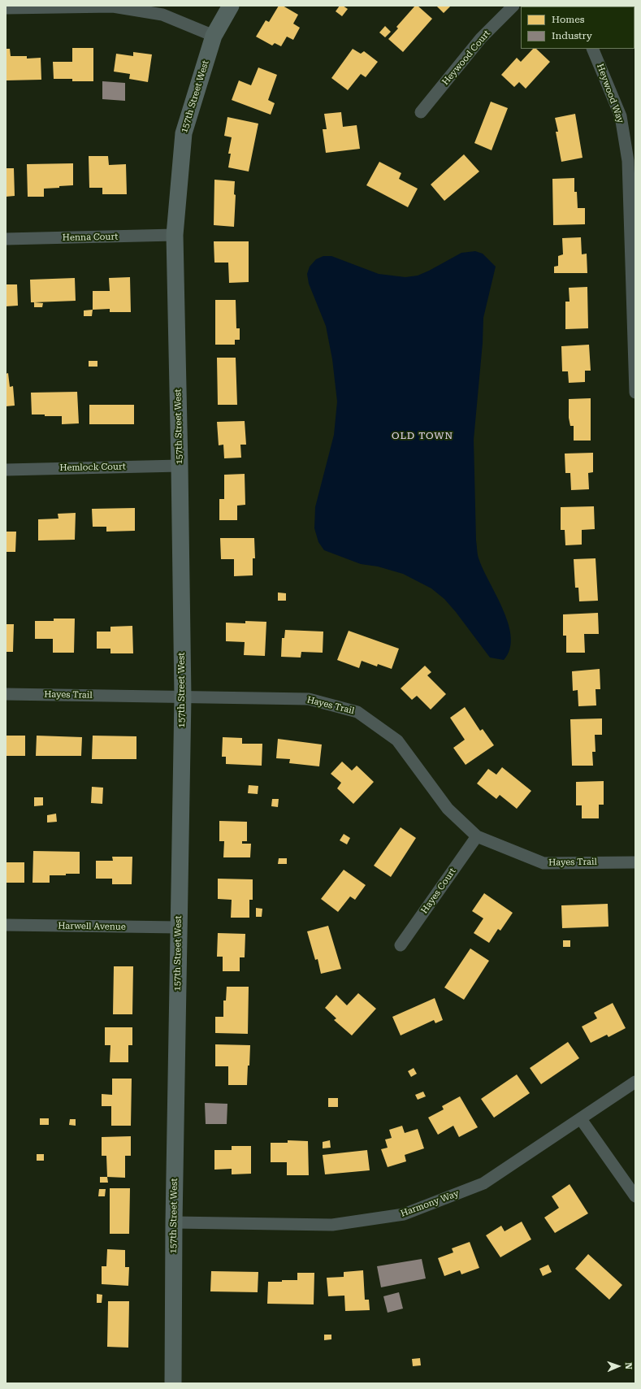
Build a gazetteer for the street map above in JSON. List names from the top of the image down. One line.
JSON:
{"streets":{"street":["Heywood Court","Heywood Way","157th Street West","Henna Court","Hemlock Court","Hayes Trail","Hayes Court","Harwell Avenue","Harmony Way"]},"crossings":[["157th Street West","Henna Court"],["157th Street West","Hemlock Court"],["157th Street West","Hayes Trail"],["157th Street West","Harwell Avenue"],["157th Street West","Harmony Way"],["Hayes Trail","Hayes Court"]],"districts":["OLD TOWN"],"legend":["Homes","Industry"],"north":"right"}
